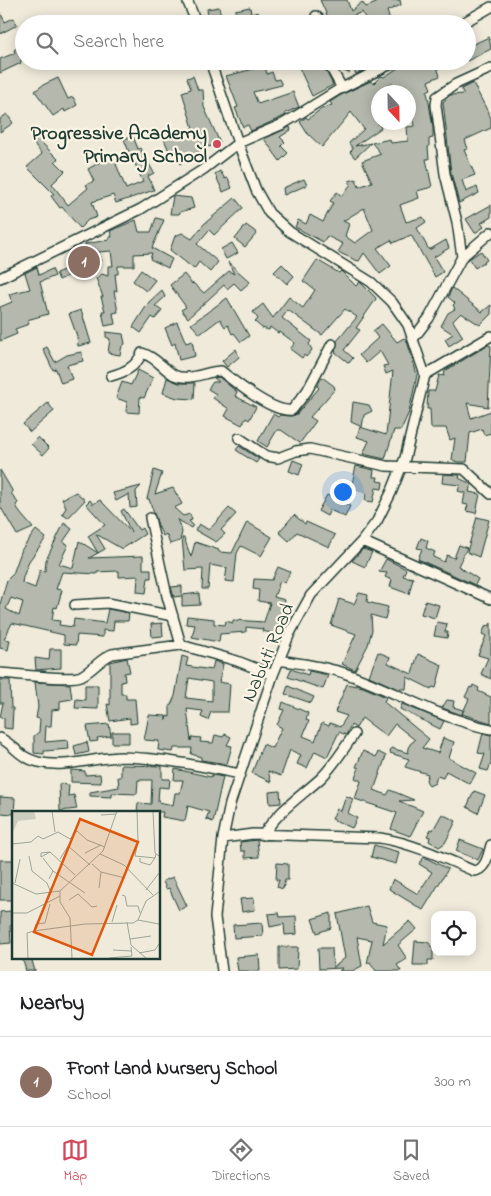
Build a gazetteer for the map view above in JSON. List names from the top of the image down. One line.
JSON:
{"streets":{"street":["Nabuti Road"]},"places":["Progressive Academy Primary School"],"north":"bottom","page":{"search":"Search here","pins":"1","heading":"Nearby","list":[{"mark":"1","name":"Front Land Nursery School","note":"School","value":"300 m"}],"nav":["Map","Directions","Saved"]}}
